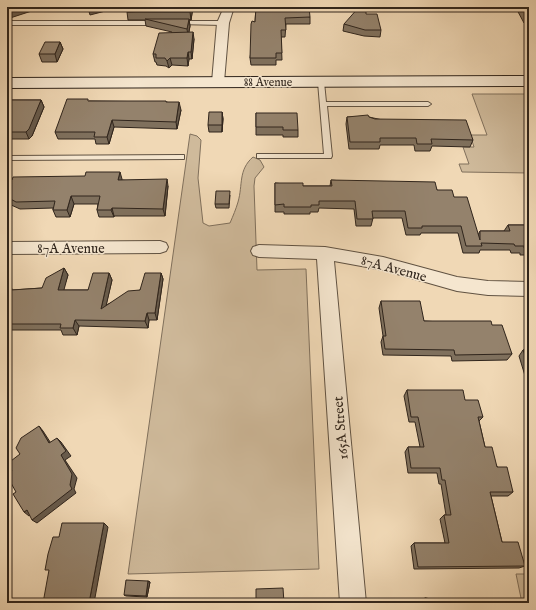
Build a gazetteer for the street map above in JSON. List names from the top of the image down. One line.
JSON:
{"streets":{"main road":["88 Avenue"],"street":["87A Avenue","165A Street"]},"crossings":[["87A Avenue","165A Street"]]}
